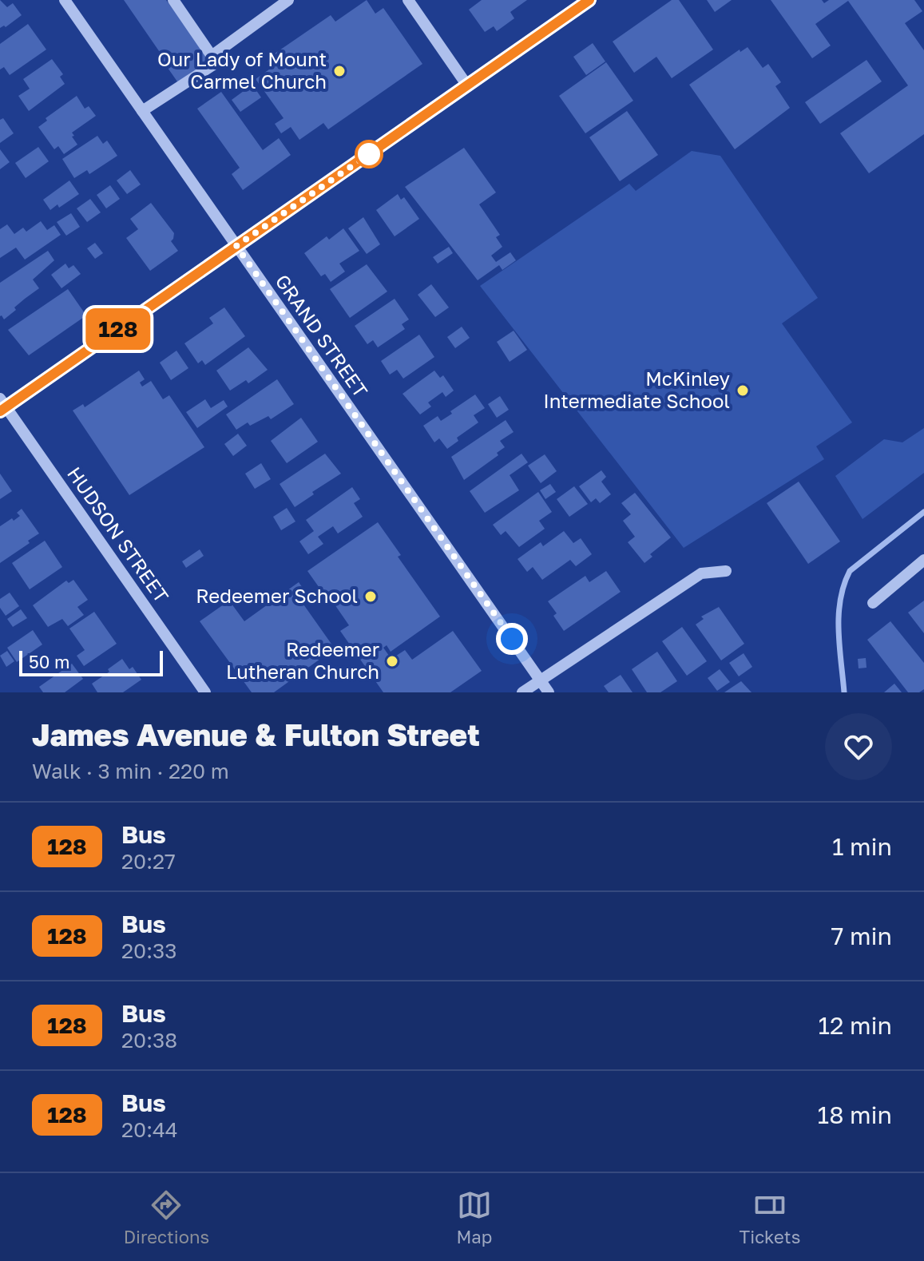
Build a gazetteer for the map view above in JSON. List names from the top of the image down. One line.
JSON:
{"streets":{"street":["GRAND STREET","HUDSON STREET"]},"places":["Our Lady of Mount Carmel Church","McKinley Intermediate School","Redeemer School","Redeemer Lutheran Church"],"lines":["bus line 128"],"scale_bar":"50 m","page":{"on_map":"128","scale":"50 m","heading":["James Avenue & Fulton Street","Walk · 3 min · 220 m"],"list":[{"mark":"128","name":"Bus","note":"20:27","value":"1 min"},{"mark":"128","name":"Bus","note":"20:33","value":"7 min"},{"mark":"128","name":"Bus","note":"20:38","value":"12 min"},{"mark":"128","name":"Bus","note":"20:44","value":"18 min"}],"tabs":["Directions","Map","Tickets"]}}
